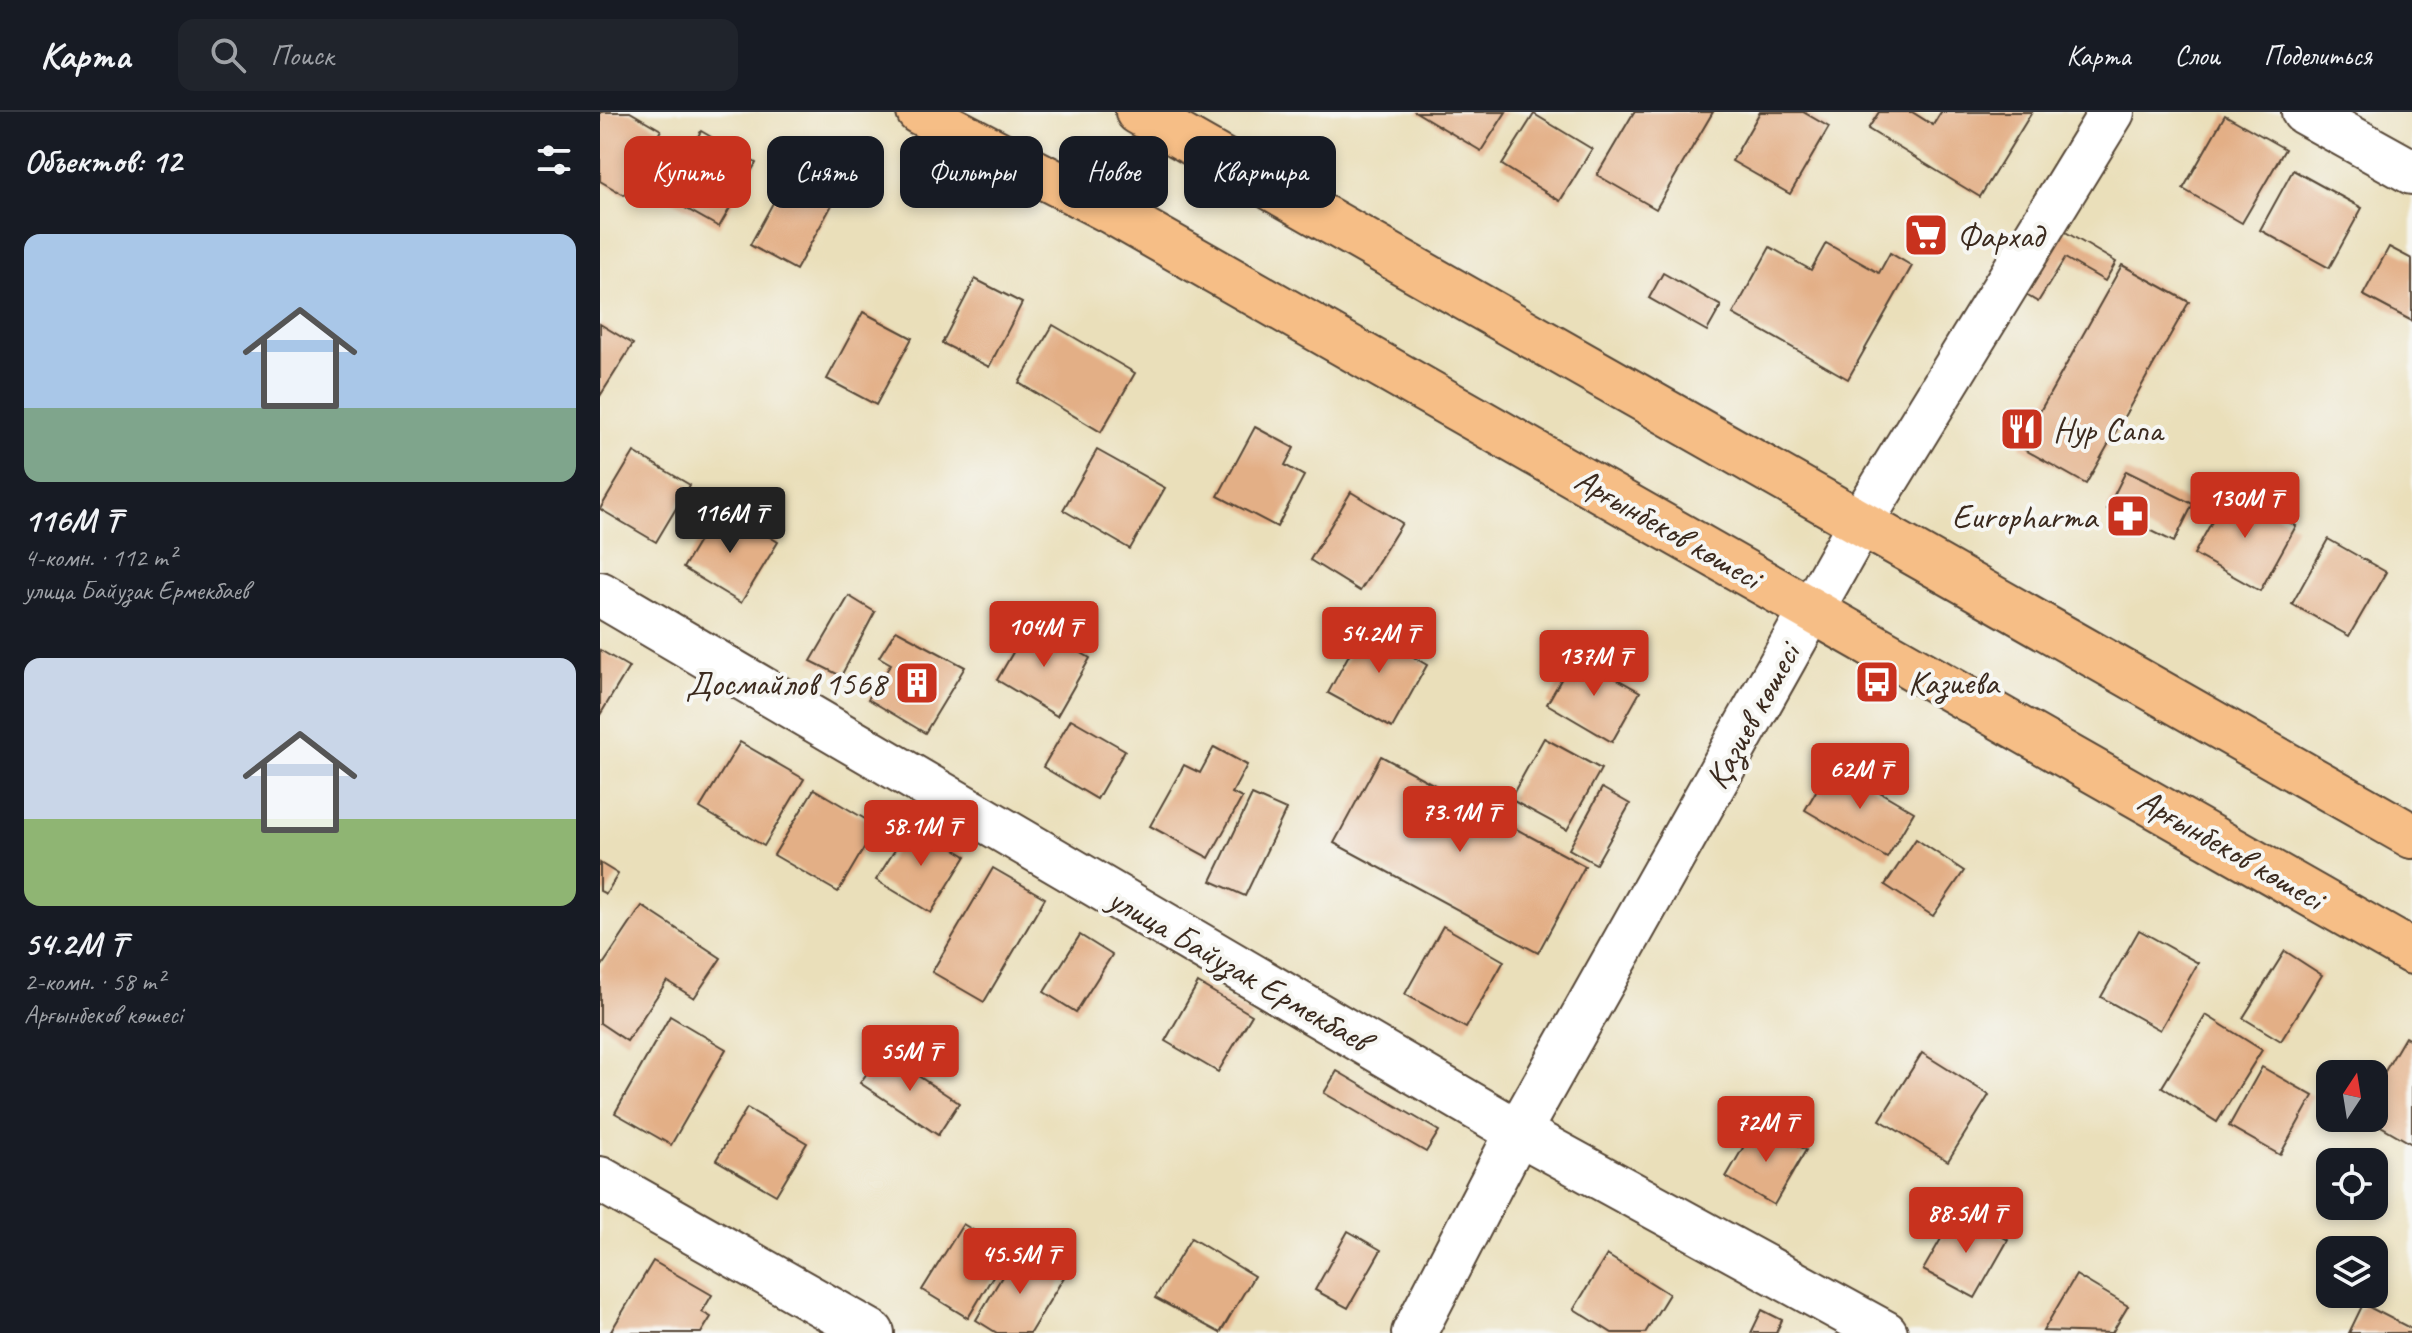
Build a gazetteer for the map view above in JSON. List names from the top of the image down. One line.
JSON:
{"streets":{"main road":["Арғынбеков көшесі"],"street":["Қазиев көшесі","улица Байузак Ермекбаев"]},"crossings":[["Арғынбеков көшесі","Қазиев көшесі"],["Қазиев көшесі","улица Байузак Ермекбаев"]],"places":{"supermarket":["Фархад"],"restaurant":["Нур Сапа"],"pharmacy":["Europharma"],"bus stop":["Казиева"],"building":["Досмайлов 1568"]},"north":"top","page":{"header":"Карта","search":"Поиск","nav":["Карта","Слои","Поделиться"],"heading":"Объектов: 12","chip":["Купить","Снять","Фильтры","Новое","Квартира"],"list":[{"name":"116M ₸","note":"4-комн. · 112 m² · улица Байузак Ермекбаев"},{"name":"54.2M ₸","note":"2-комн. · 58 m² · Арғынбеков көшесі"}],"price":["130M ₸","116M ₸","104M ₸","54.2M ₸","137M ₸","62M ₸","73.1M ₸","58.1M ₸","55M ₸","72M ₸","88.5M ₸","45.5M ₸"]}}
